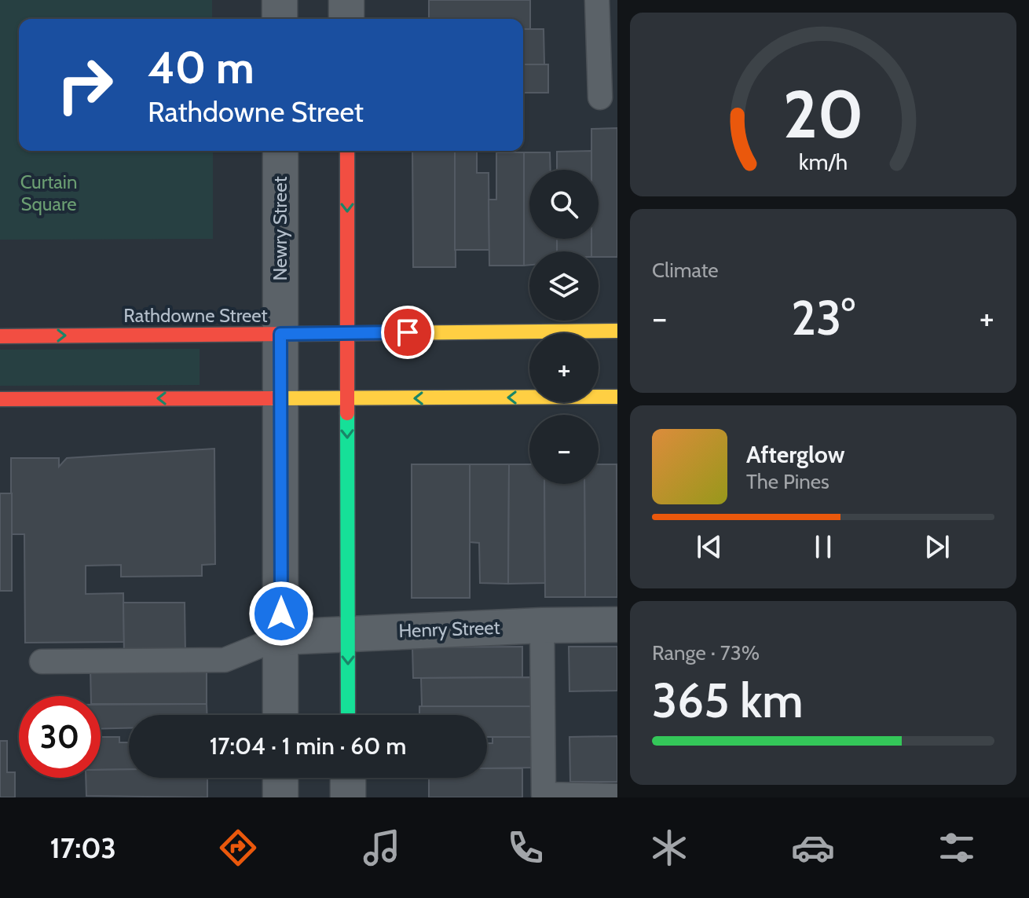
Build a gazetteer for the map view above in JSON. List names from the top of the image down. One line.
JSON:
{"streets":{"street":["Newry Street","Rathdowne Street","Henry Street"]},"crossings":[["Newry Street","Rathdowne Street"],["Newry Street","Henry Street"]],"parks":["Curtain Square"],"page":{"turn":["40 m","Rathdowne Street"],"map_buttons":["+","−"],"tile":["Climate",["Range · 73%","365 km"]],"heat":["−","23°","+"],"song":["Afterglow","The Pines"],"limit":"30","trip":"17:04 · 1 min · 60 m","tabs":"17:03","gauge":["20","km/h"]}}
